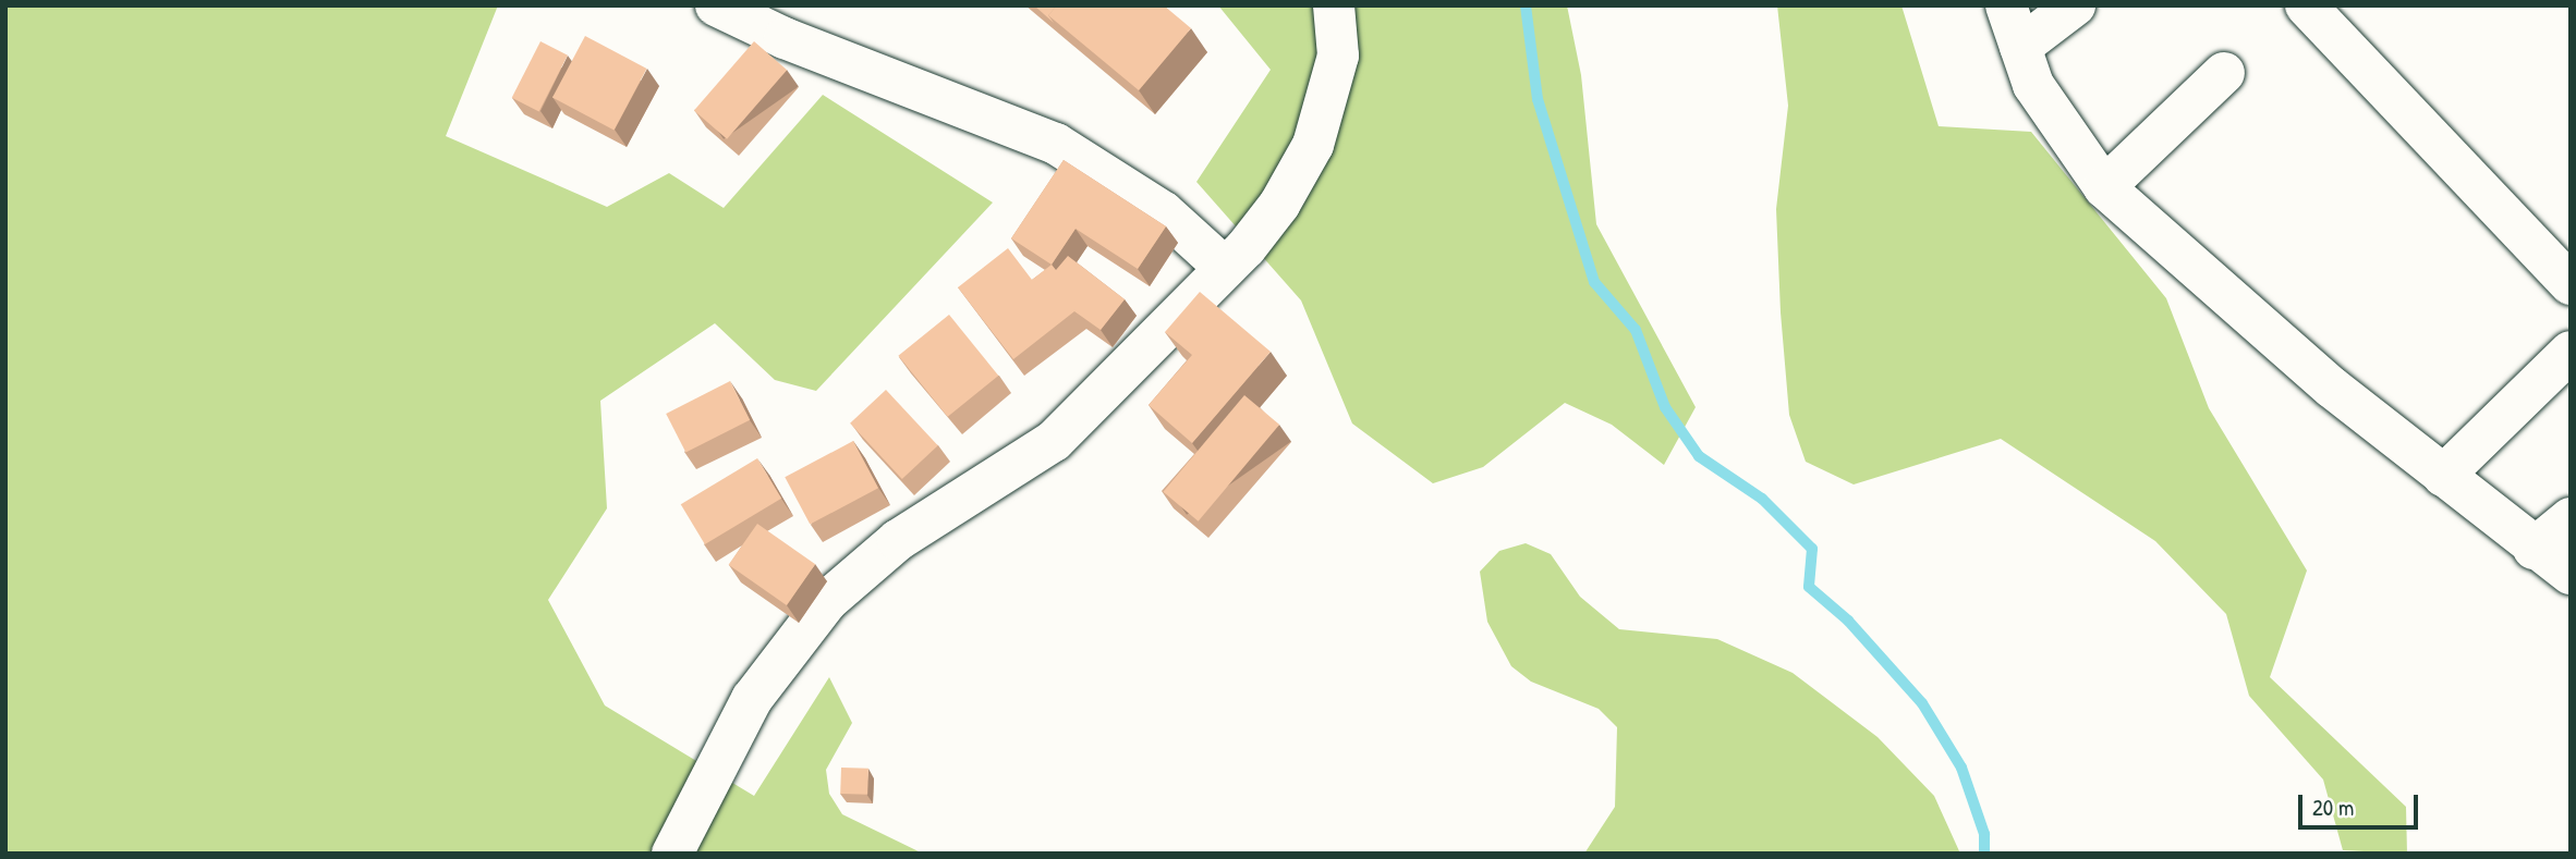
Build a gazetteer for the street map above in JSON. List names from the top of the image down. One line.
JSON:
{"scale_bar":"20 m"}
